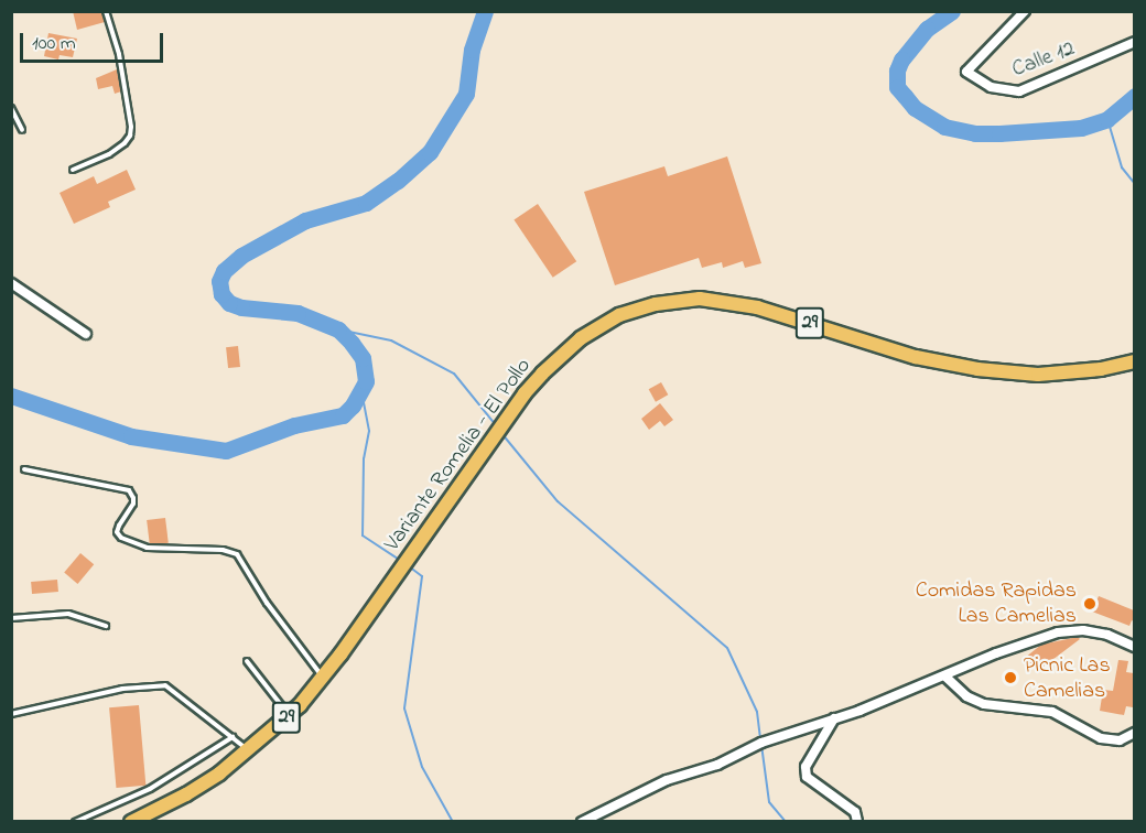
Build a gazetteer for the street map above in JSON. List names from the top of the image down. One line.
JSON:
{"streets":{"highway":["29","Variante Romelia - El Pollo"],"street":["Calle 12"]},"places":["Comidas Rapidas Las Camelias","Picnic Las Camelias"],"scale_bar":"100 m"}
